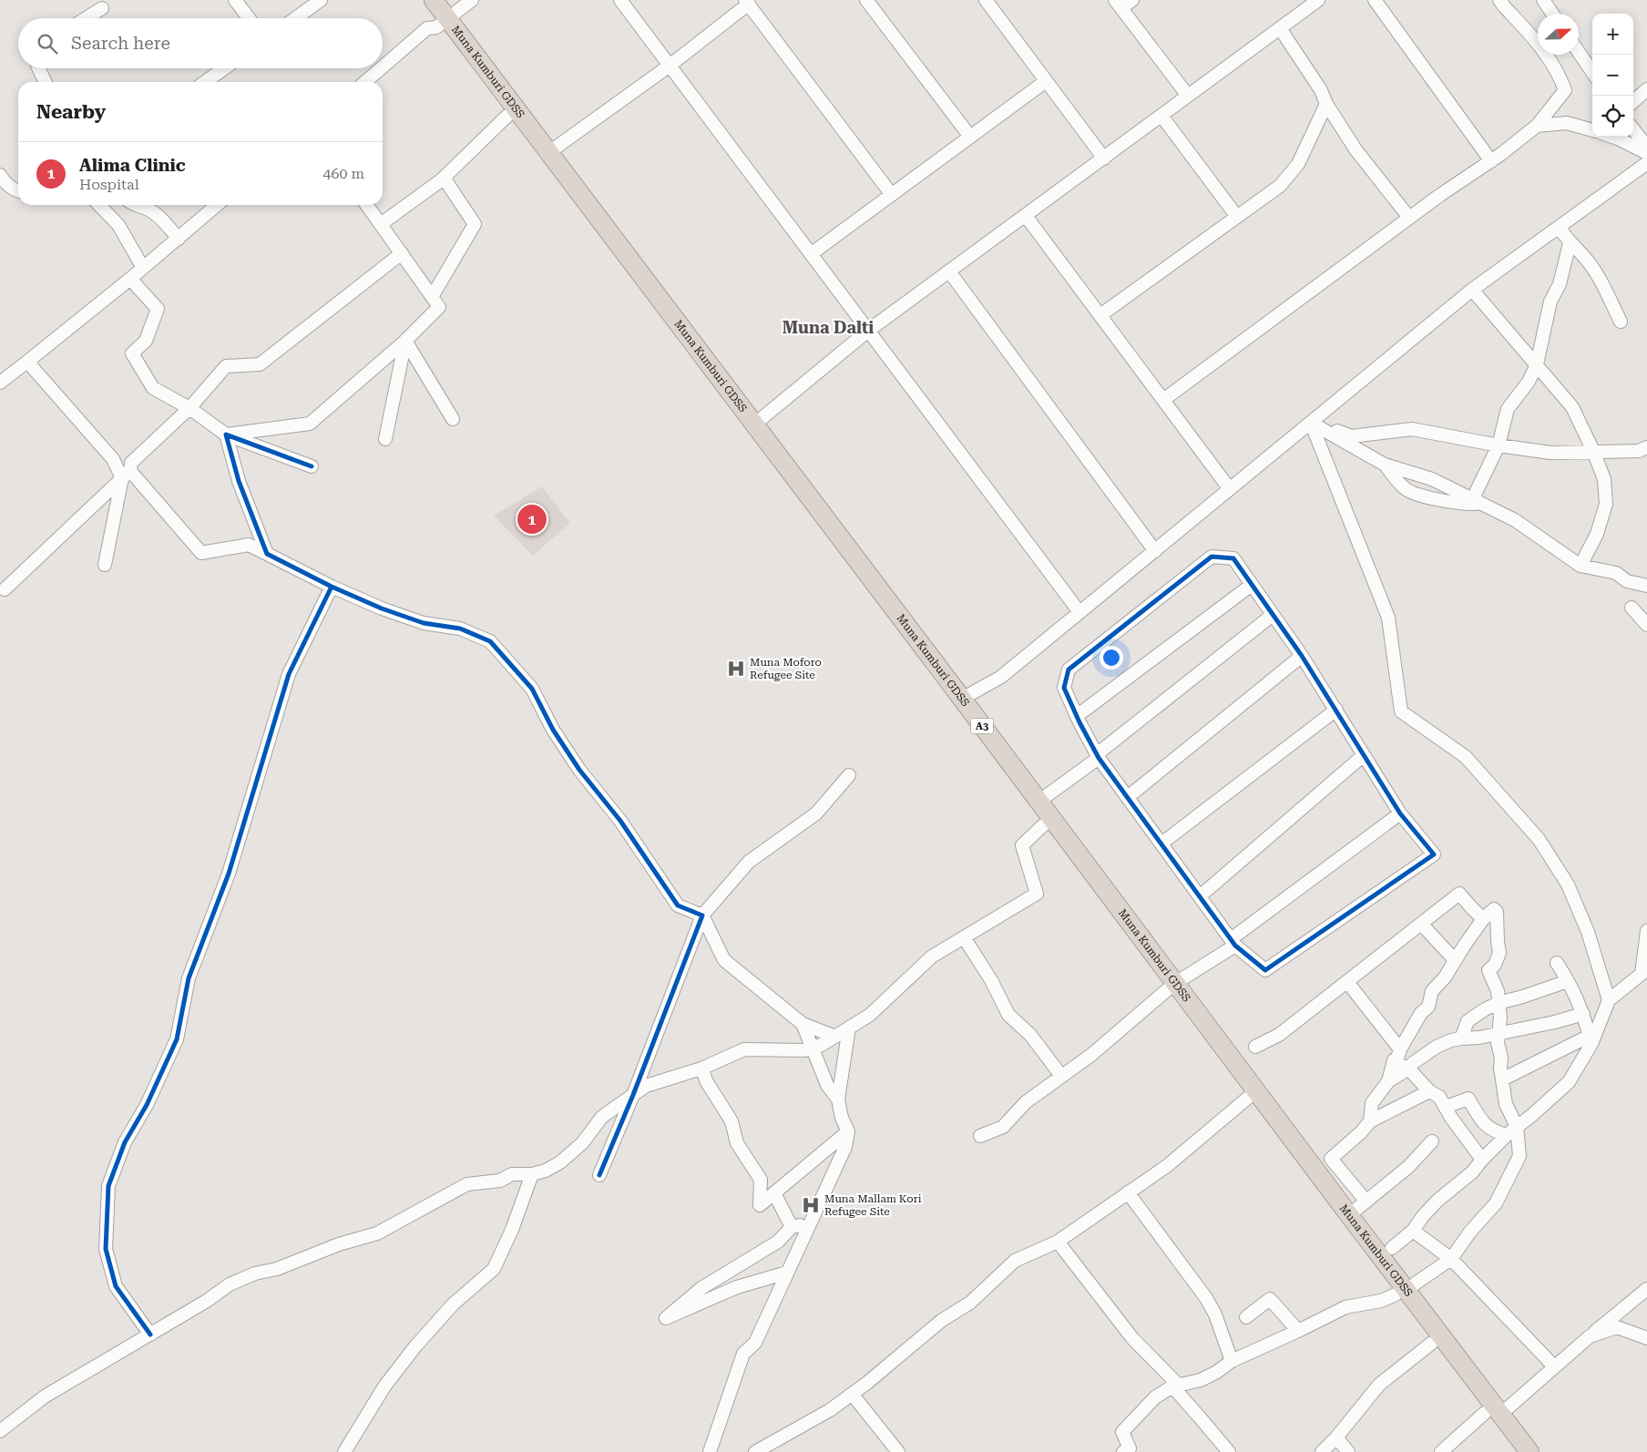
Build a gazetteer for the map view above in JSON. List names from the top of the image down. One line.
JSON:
{"streets":{"highway":["Muna Kumburi GDSS","A3"]},"districts":["Muna Dalti"],"places":{"hospital":["Muna Moforo Refugee Site","Muna Mallam Kori Refugee Site"]},"north":"right","page":{"map_buttons":["+","−"],"search":"Search here","heading":"Nearby","list":[{"mark":"1","name":"Alima Clinic","note":"Hospital","value":"460 m"}],"pins":"1"}}
